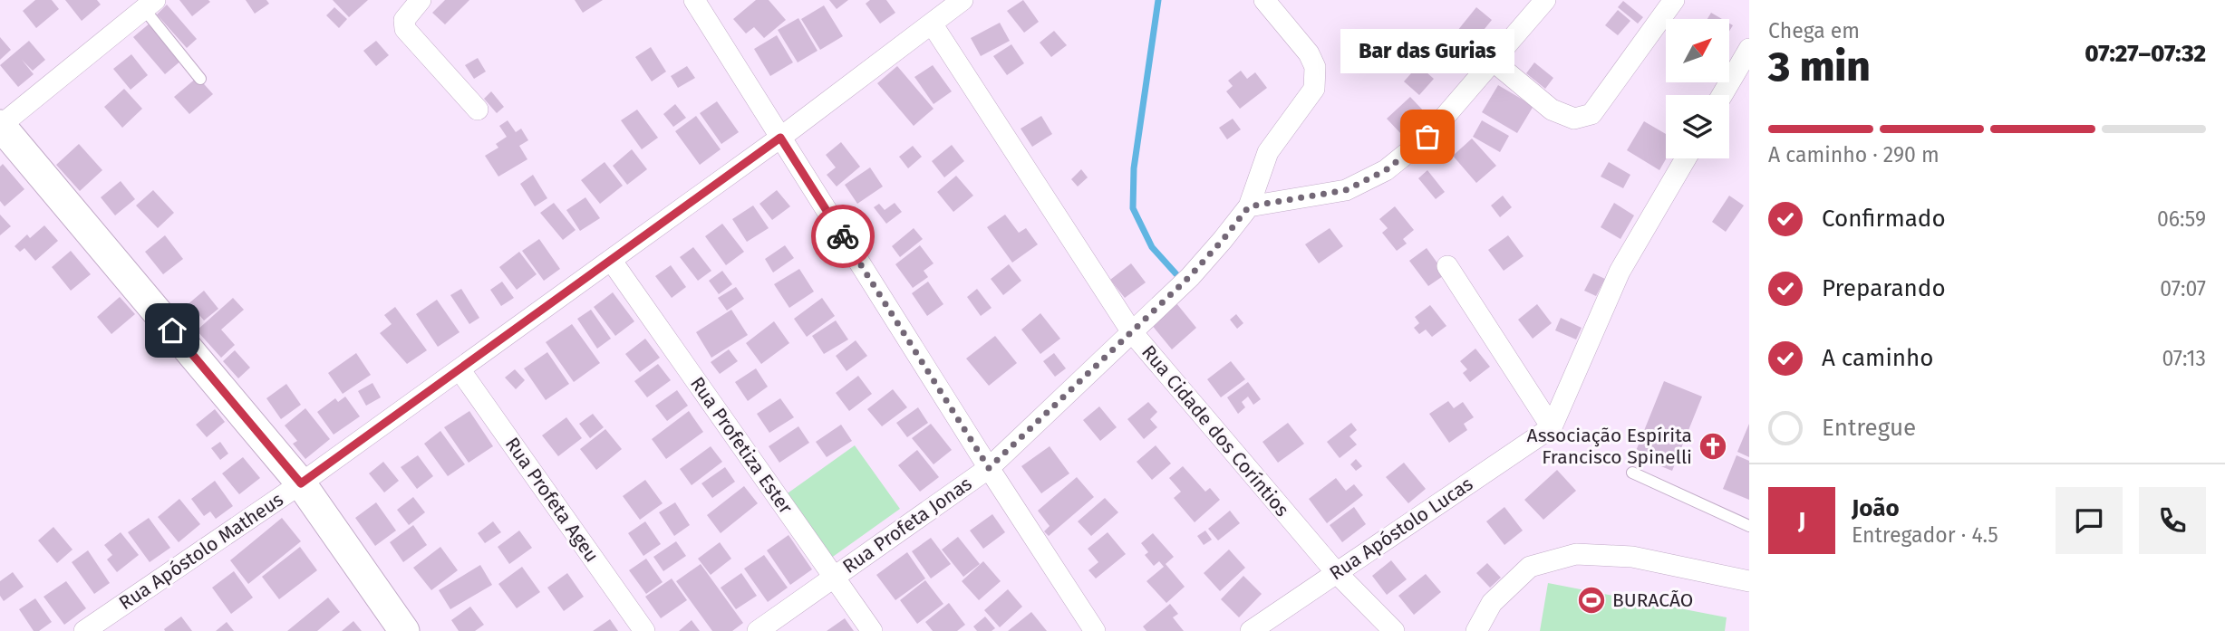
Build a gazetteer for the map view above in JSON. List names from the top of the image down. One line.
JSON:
{"streets":{"street":["Rua Cidade dos Coríntios","Rua Profetiza Ester","Rua Profeta Ageu","Rua Profeta Jonas","Rua Apóstolo Lucas","Rua Apóstolo Matheus"]},"crossings":[["Rua Cidade dos Coríntios","Rua Profeta Jonas"],["Rua Cidade dos Coríntios","Rua Apóstolo Lucas"],["Rua Cidade dos Coríntios","Rua Apóstolo Matheus"],["Rua Profetiza Ester","Rua Profeta Jonas"],["Rua Profetiza Ester","Rua Apóstolo Matheus"],["Rua Profeta Ageu","Rua Apóstolo Matheus"]],"places":{"other":["Bar das Gurias"],"church":["Associação Espírita Francisco Spinelli"],"sports":["BURACÃO"]},"north":"top right","page":{"heading":["3 min","Chega em","07:27–07:32"],"panel":["João","Entregador · 4.5"],"bubble":"Bar das Gurias","bar":"A caminho · 290 m","list":[["Confirmado","06:59"],["Preparando","07:07"],["A caminho","07:13"],"Entregue"],"round":"J"}}
